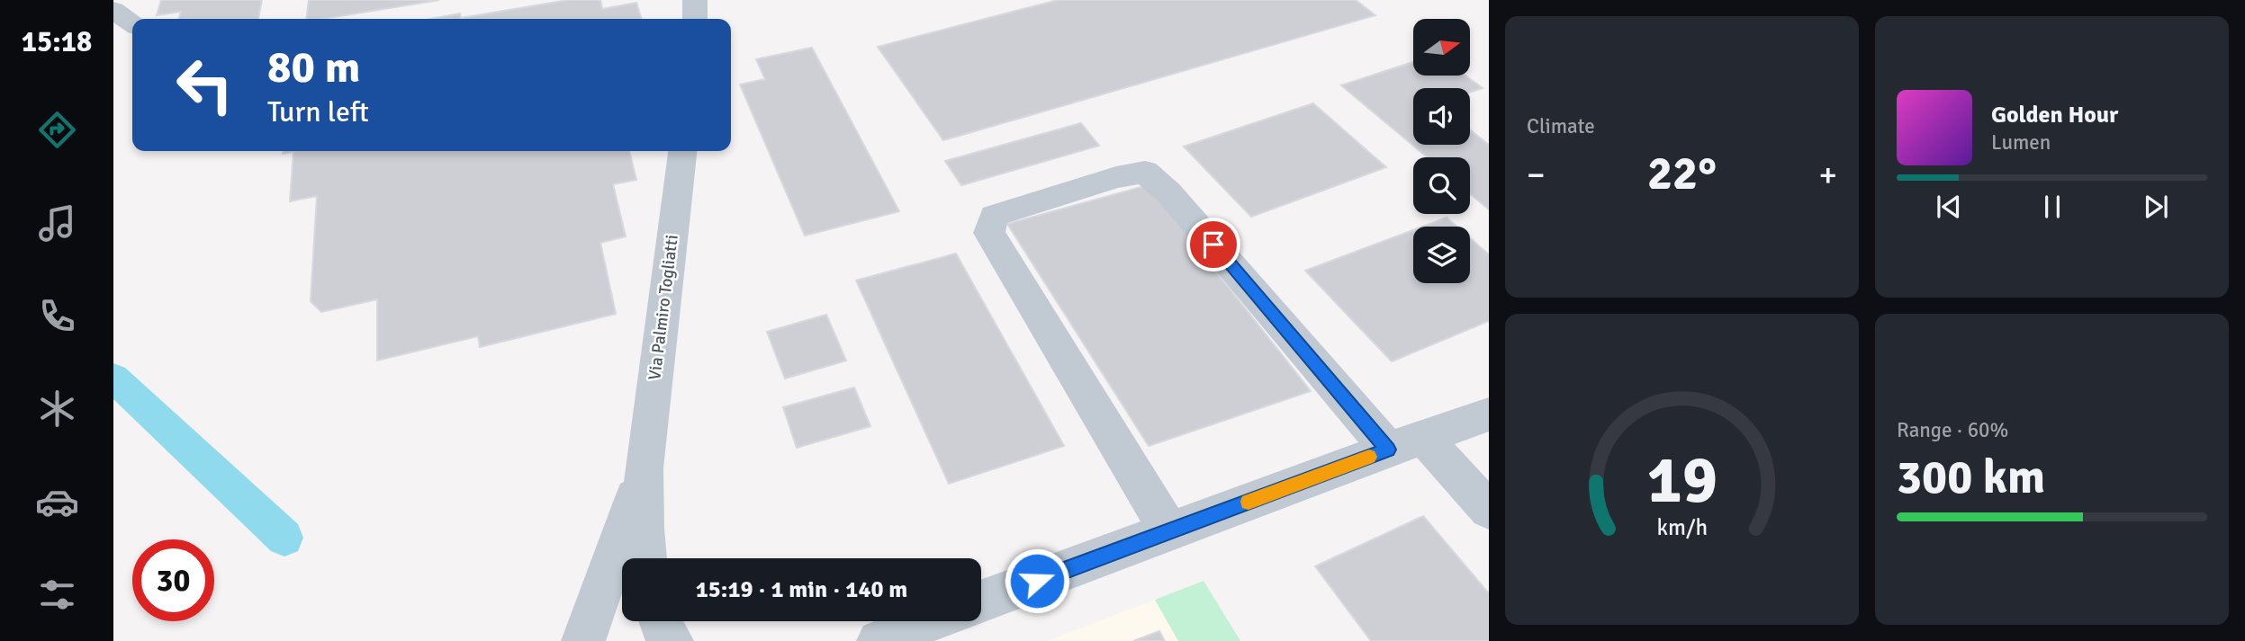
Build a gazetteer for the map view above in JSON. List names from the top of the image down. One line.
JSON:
{"streets":{"street":["Via Palmiro Togliatti"]},"north":"right","page":{"tabs":"15:18","tile":["Climate",["Range · 60%","300 km"]],"turn":["80 m","Turn left"],"song":["Golden Hour","Lumen"],"heat":["−","22°","+"],"limit":"30","trip":"15:19 · 1 min · 140 m","gauge":["19","km/h"]}}
